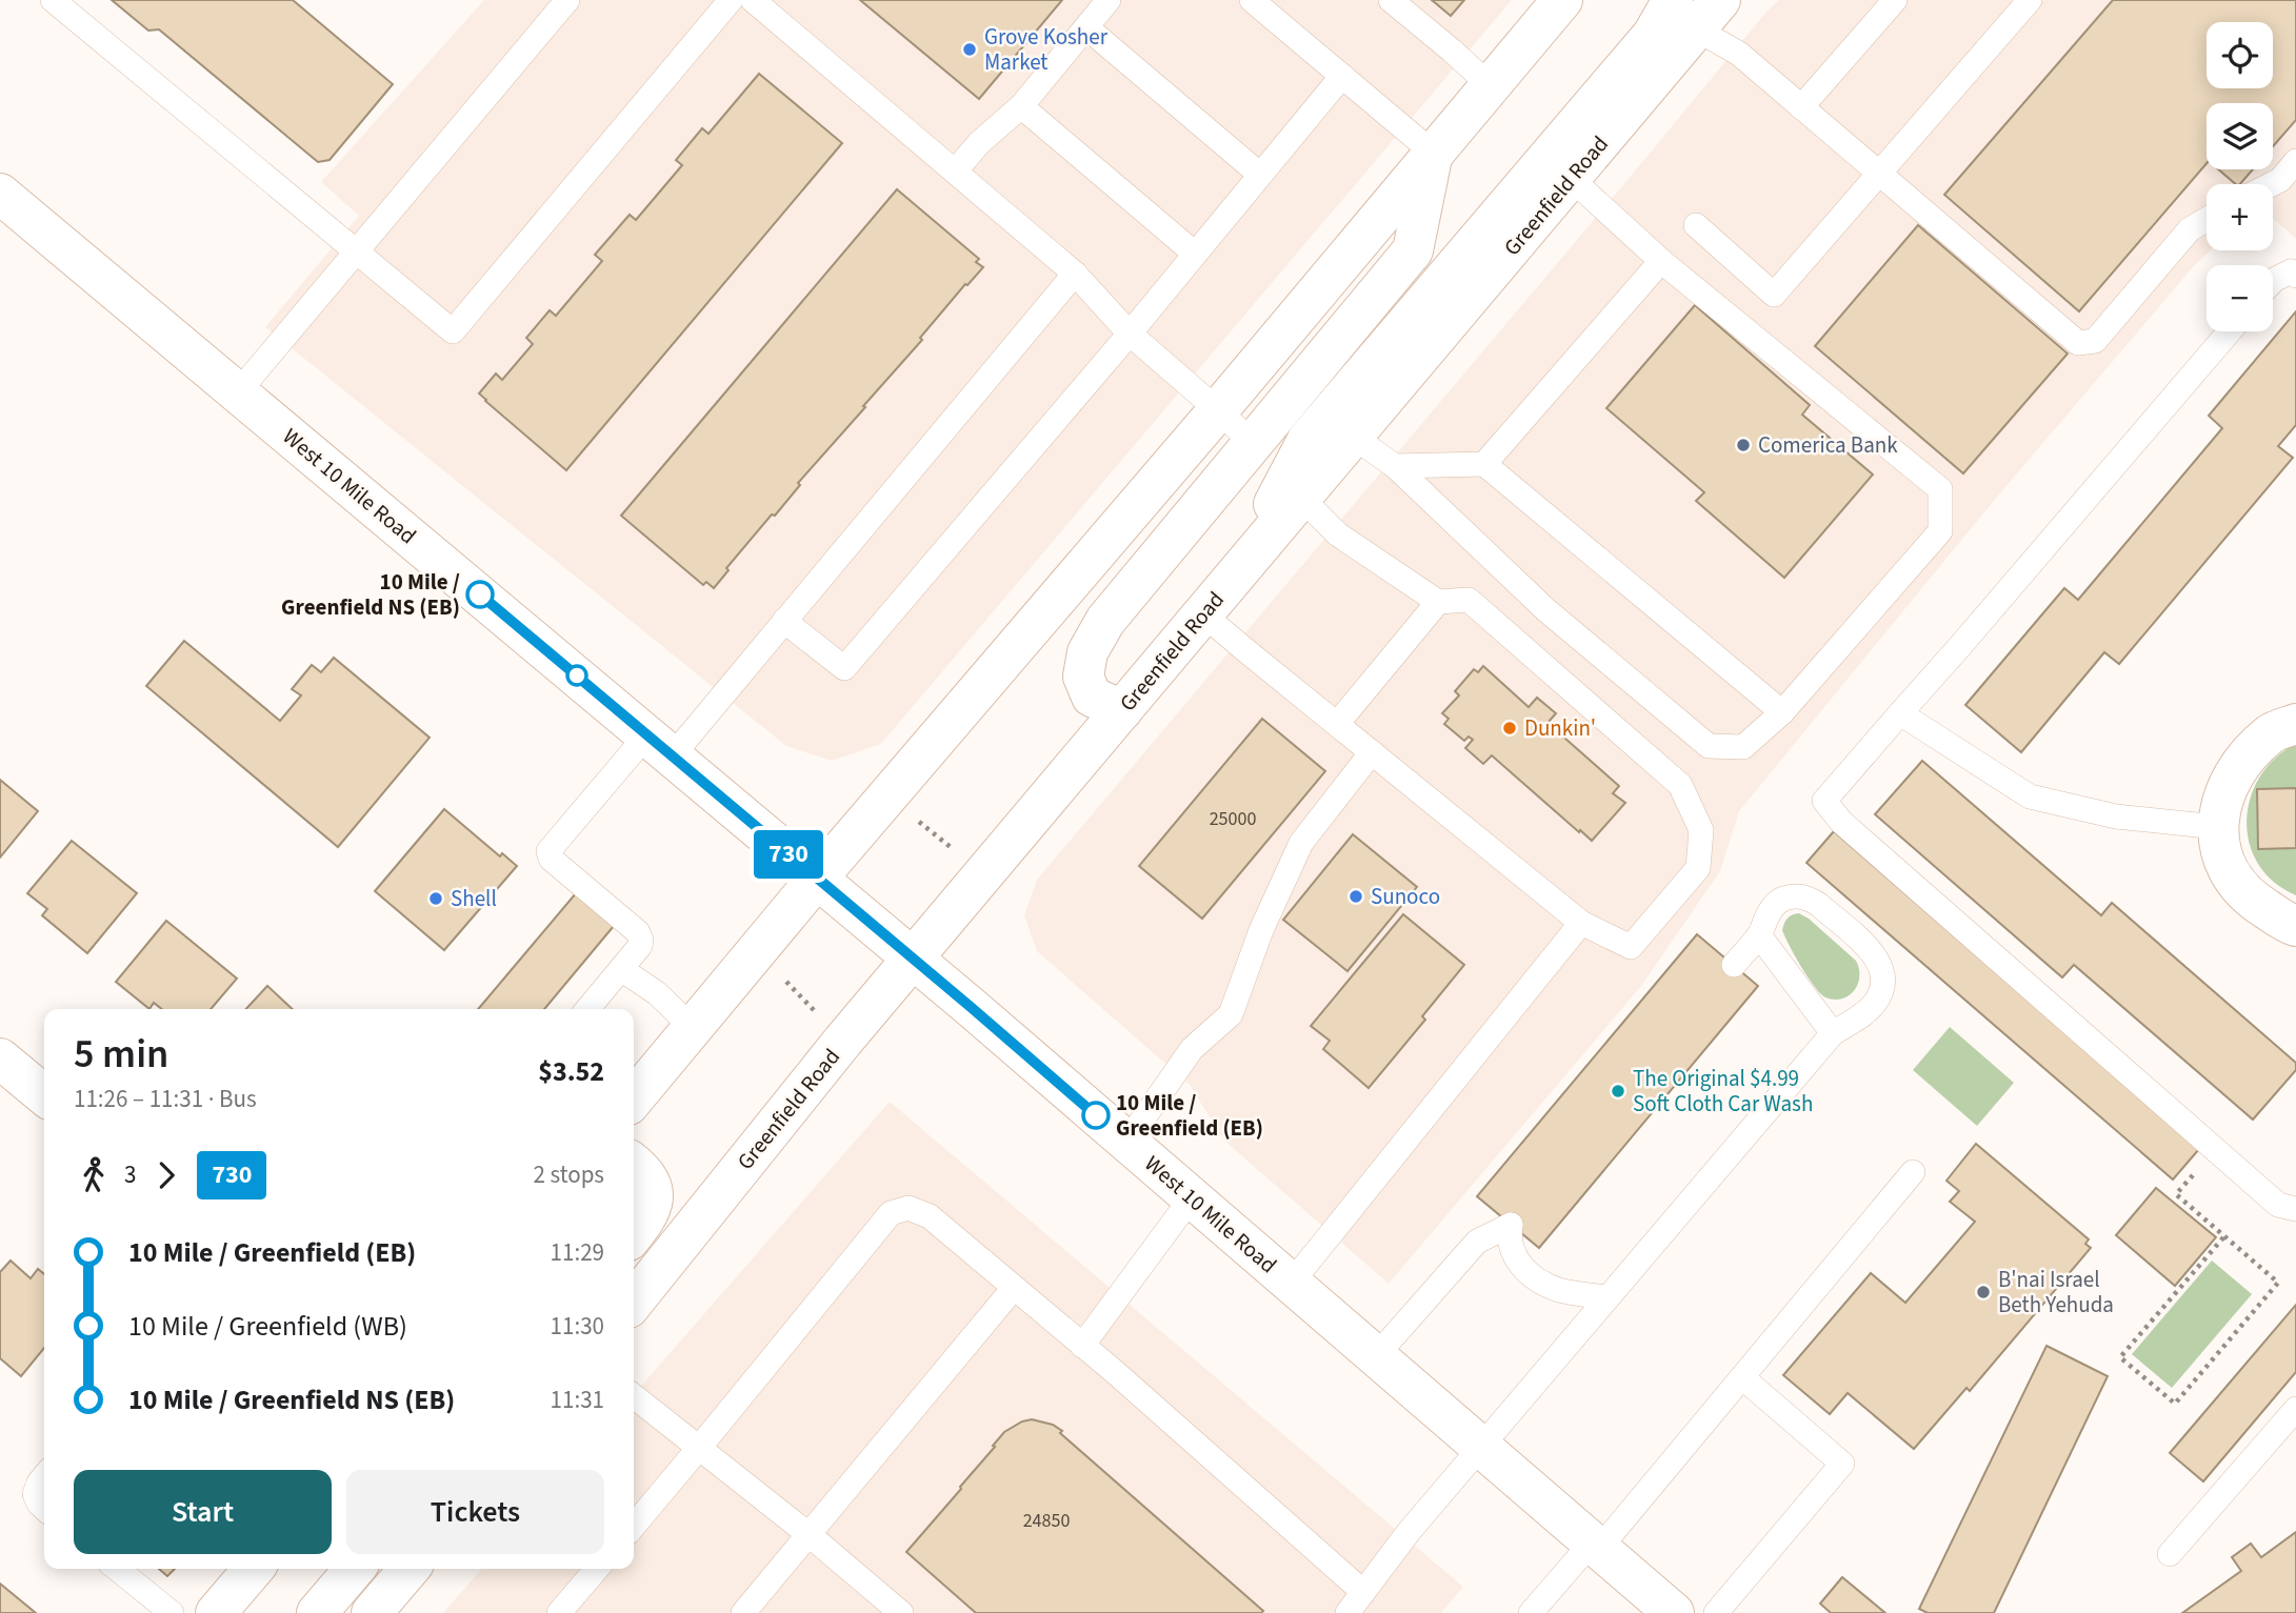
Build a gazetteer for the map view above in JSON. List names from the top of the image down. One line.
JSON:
{"streets":{"main road":["Greenfield Road","West 10 Mile Road"]},"crossings":[["Greenfield Road","West 10 Mile Road"]],"places":["Grove Kosher Market","Comerica Bank","10 Mile / Greenfield NS (EB)","Dunkin'","Sunoco","Shell","The Original $4.99 Soft Cloth Car Wash","10 Mile / Greenfield (EB)","B'nai Israel Beth Yehuda"],"lines":["bus line 730"],"house_numbers":["25000","24850"],"page":{"on_map":"730","map_buttons":["+","−"],"heading":["5 min","11:26 – 11:31 · Bus","$3.52"],"legs":["3","730","2 stops"],"list":[{"name":"10 Mile / Greenfield (EB)","value":"11:29"},{"name":"10 Mile / Greenfield (WB)","value":"11:30"},{"name":"10 Mile / Greenfield NS (EB)","value":"11:31"}],"buttons":["Start","Tickets"]}}
